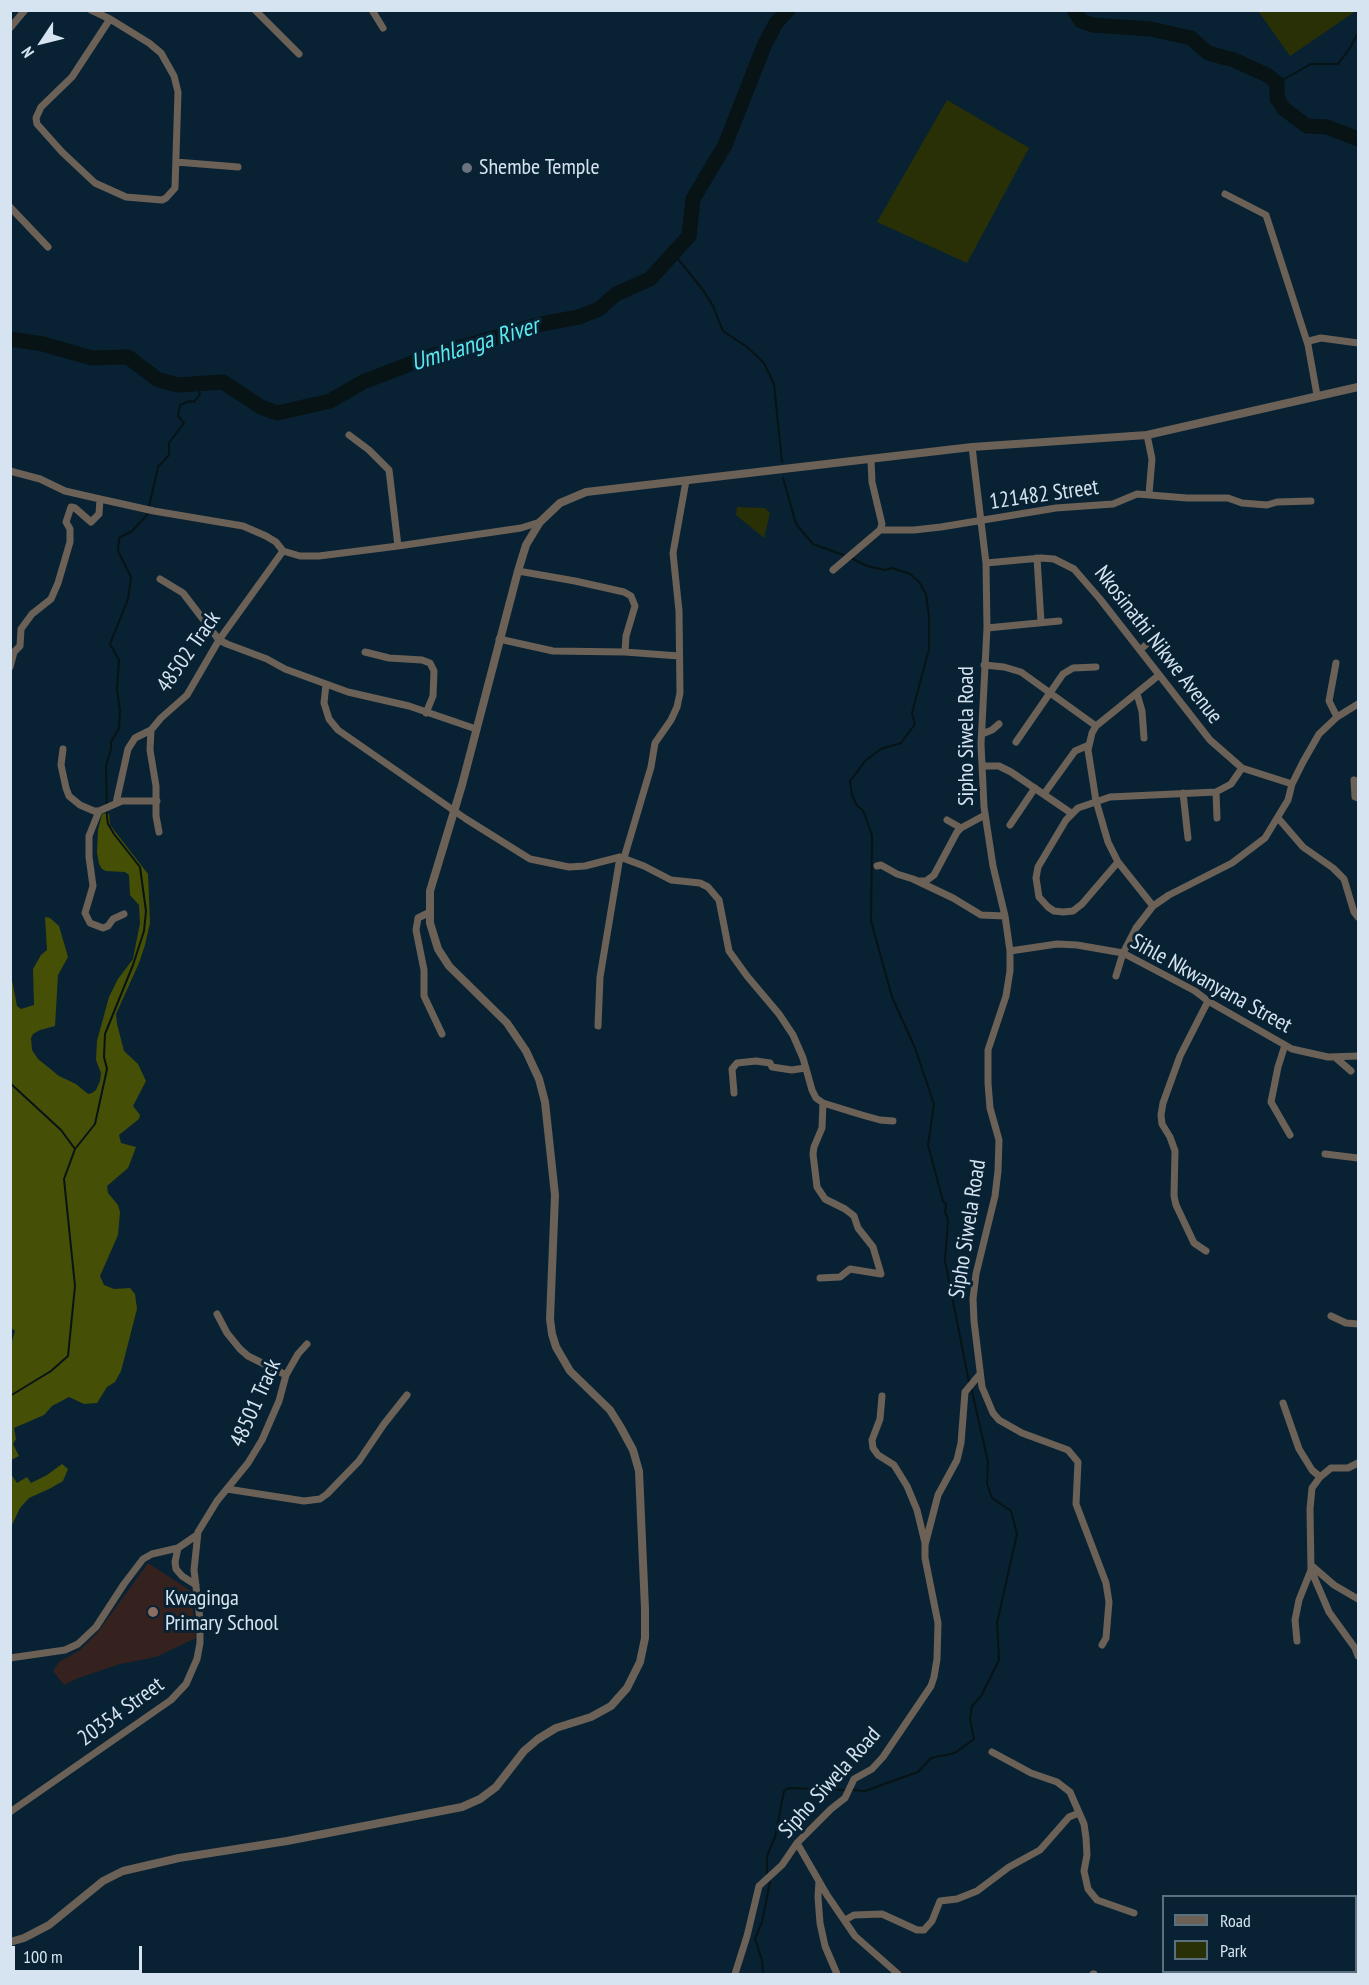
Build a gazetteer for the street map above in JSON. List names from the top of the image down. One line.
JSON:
{"streets":{"street":["121482 Street","Nkosinathi Nikwe Avenue","48502 Track","Sipho Siwela Road","Sihle Nkwanyana Street","48501 Track","20354 Street"]},"crossings":[["121482 Street","Sipho Siwela Road"],["Nkosinathi Nikwe Avenue","Sipho Siwela Road"],["Sipho Siwela Road","Sihle Nkwanyana Street"],["48501 Track","20354 Street"]],"water":["Umhlanga River"],"places":["Shembe Temple","Kwaginga Primary School"],"legend":["Road","Park"],"scale_bar":"100 m","north":"bottom left"}
